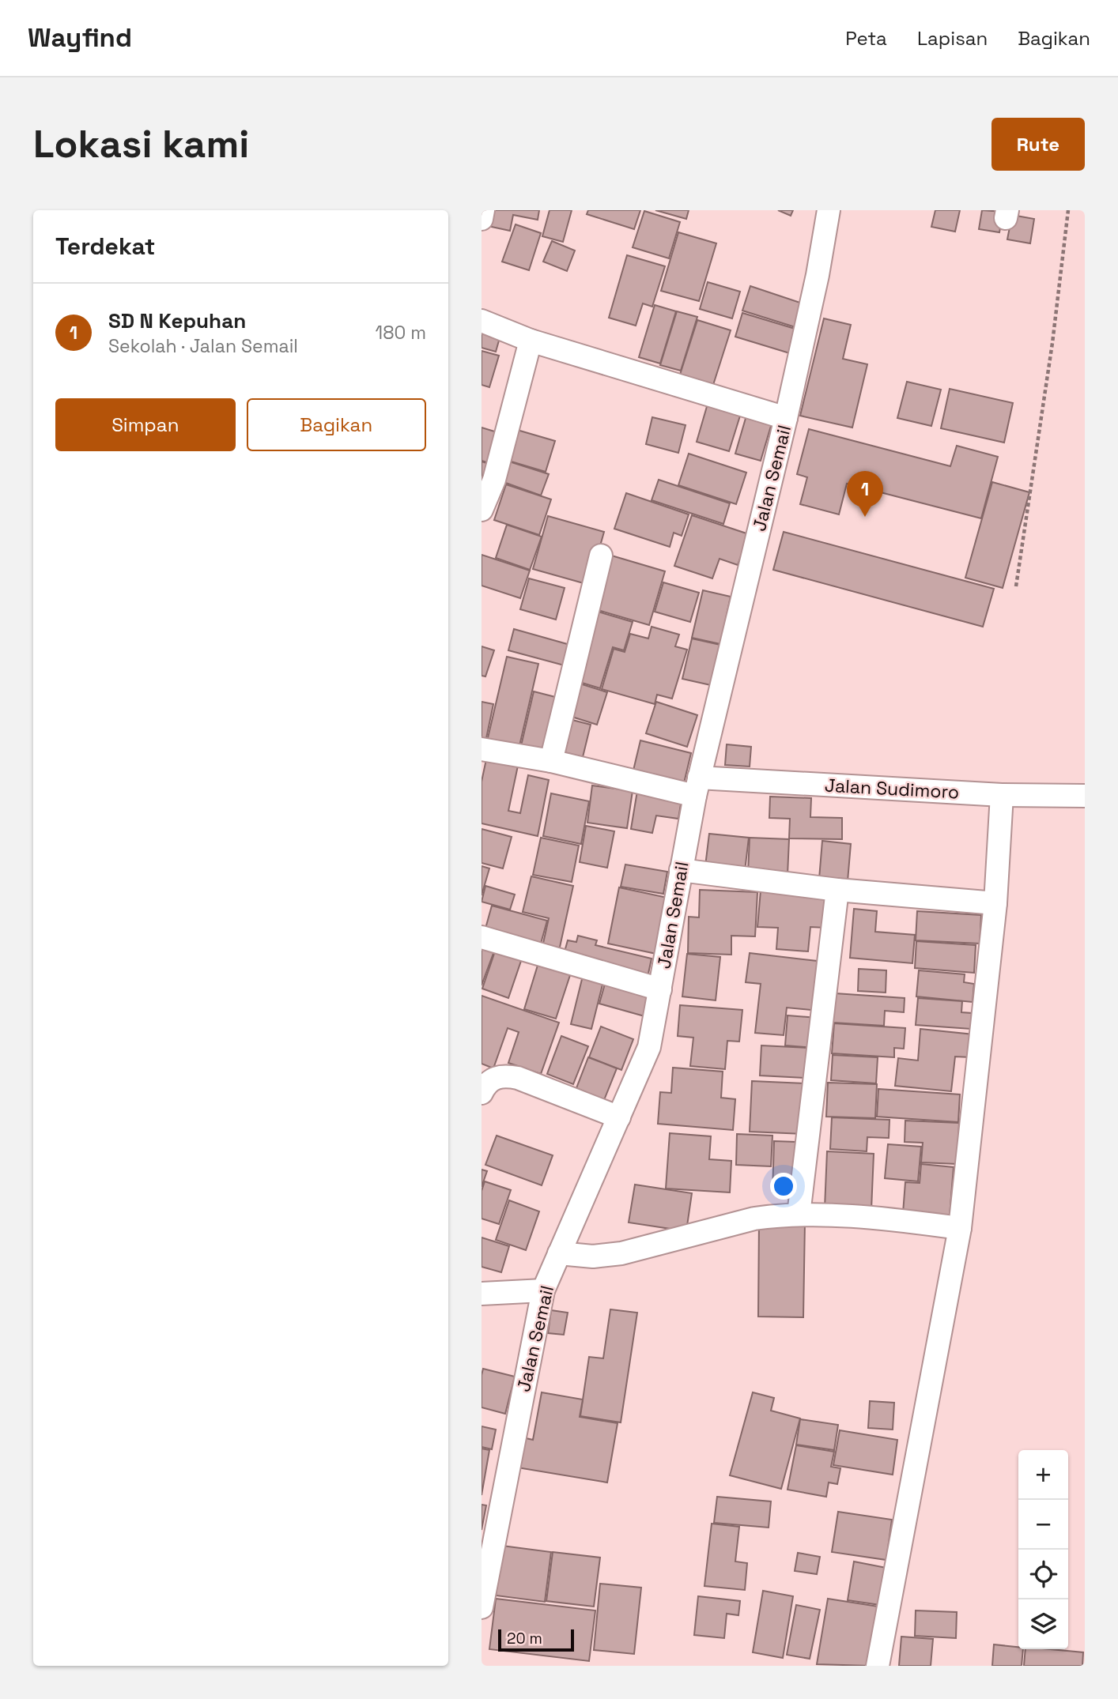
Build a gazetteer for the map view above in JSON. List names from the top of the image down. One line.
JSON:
{"streets":{"street":["Jalan Semail","Jalan Sudimoro"]},"crossings":[["Jalan Semail","Jalan Sudimoro"]],"scale_bar":"20 m","page":{"header":"Wayfind","nav":["Peta","Lapisan","Bagikan"],"buttons":["Rute",["Simpan","Bagikan"]],"title":"Lokasi kami","heading":"Terdekat","list":[{"mark":"1","name":"SD N Kepuhan","note":"Sekolah · Jalan Semail","value":"180 m"}],"pins":"1","map_buttons":["+","−"],"scale":"20 m"}}
